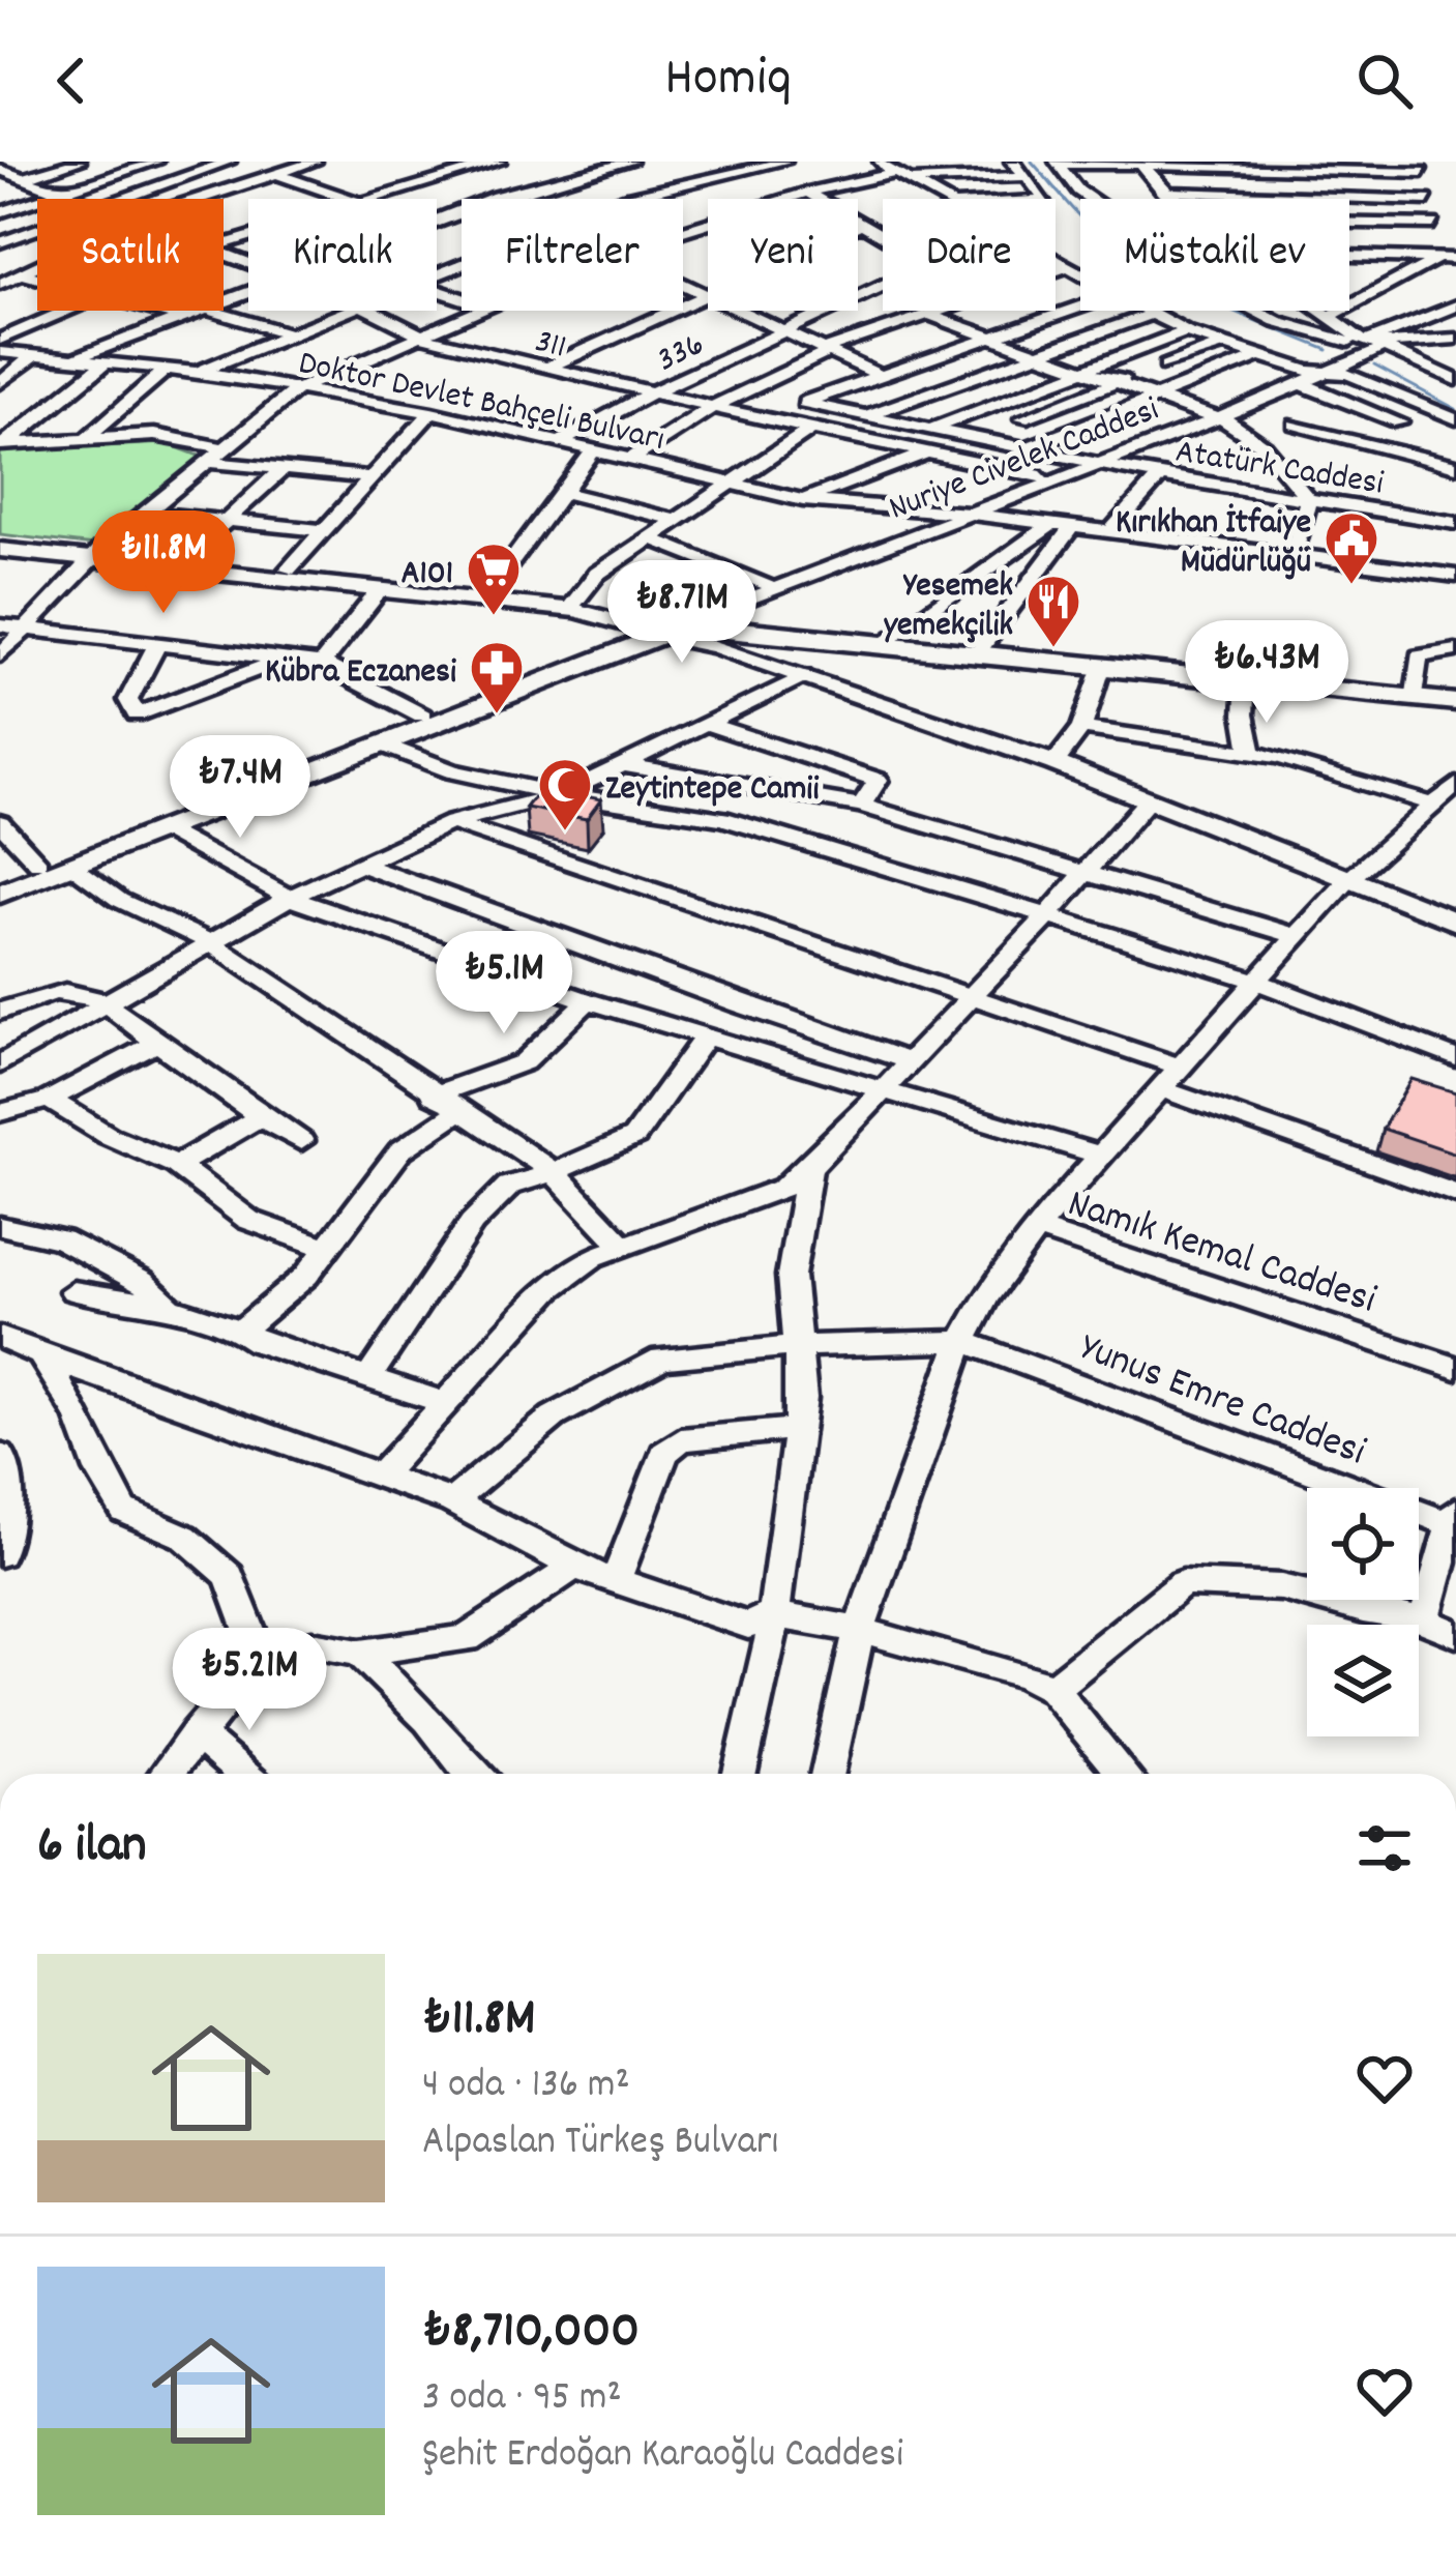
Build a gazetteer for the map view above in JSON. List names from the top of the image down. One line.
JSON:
{"streets":{"street":["311","336","Doktor Devlet Bahçeli Bulvarı","Nuriye Civelek Caddesi","Atatürk Caddesi","Namık Kemal Caddesi","Yunus Emre Caddesi"]},"crossings":[["311","336"],["311","Nuriye Civelek Caddesi"],["336","Doktor Devlet Bahçeli Bulvarı"],["Doktor Devlet Bahçeli Bulvarı","Nuriye Civelek Caddesi"],["Nuriye Civelek Caddesi","Atatürk Caddesi"]],"places":{"public building":["Kırıkhan İtfaiye Müdürlüğü"],"supermarket":["A101"],"restaurant":["Yesemek yemekçilik"],"pharmacy":["Kübra Eczanesi"],"mosque":["Zeytintepe Camii"]},"page":{"header":"Homiq","chip":["Satılık","Kiralık","Filtreler","Yeni","Daire","Müstakil ev"],"price":["₺11.8M","₺8.71M","₺6.43M","₺7.4M","₺5.1M","₺5.21M"],"heading":"6 ilan","list":[{"name":"₺11.8M","note":"4 oda · 136 m² · Alpaslan Türkeş Bulvarı"},{"name":"₺8,710,000","note":"3 oda · 95 m² · Şehit Erdoğan Karaoğlu Caddesi"}]}}
